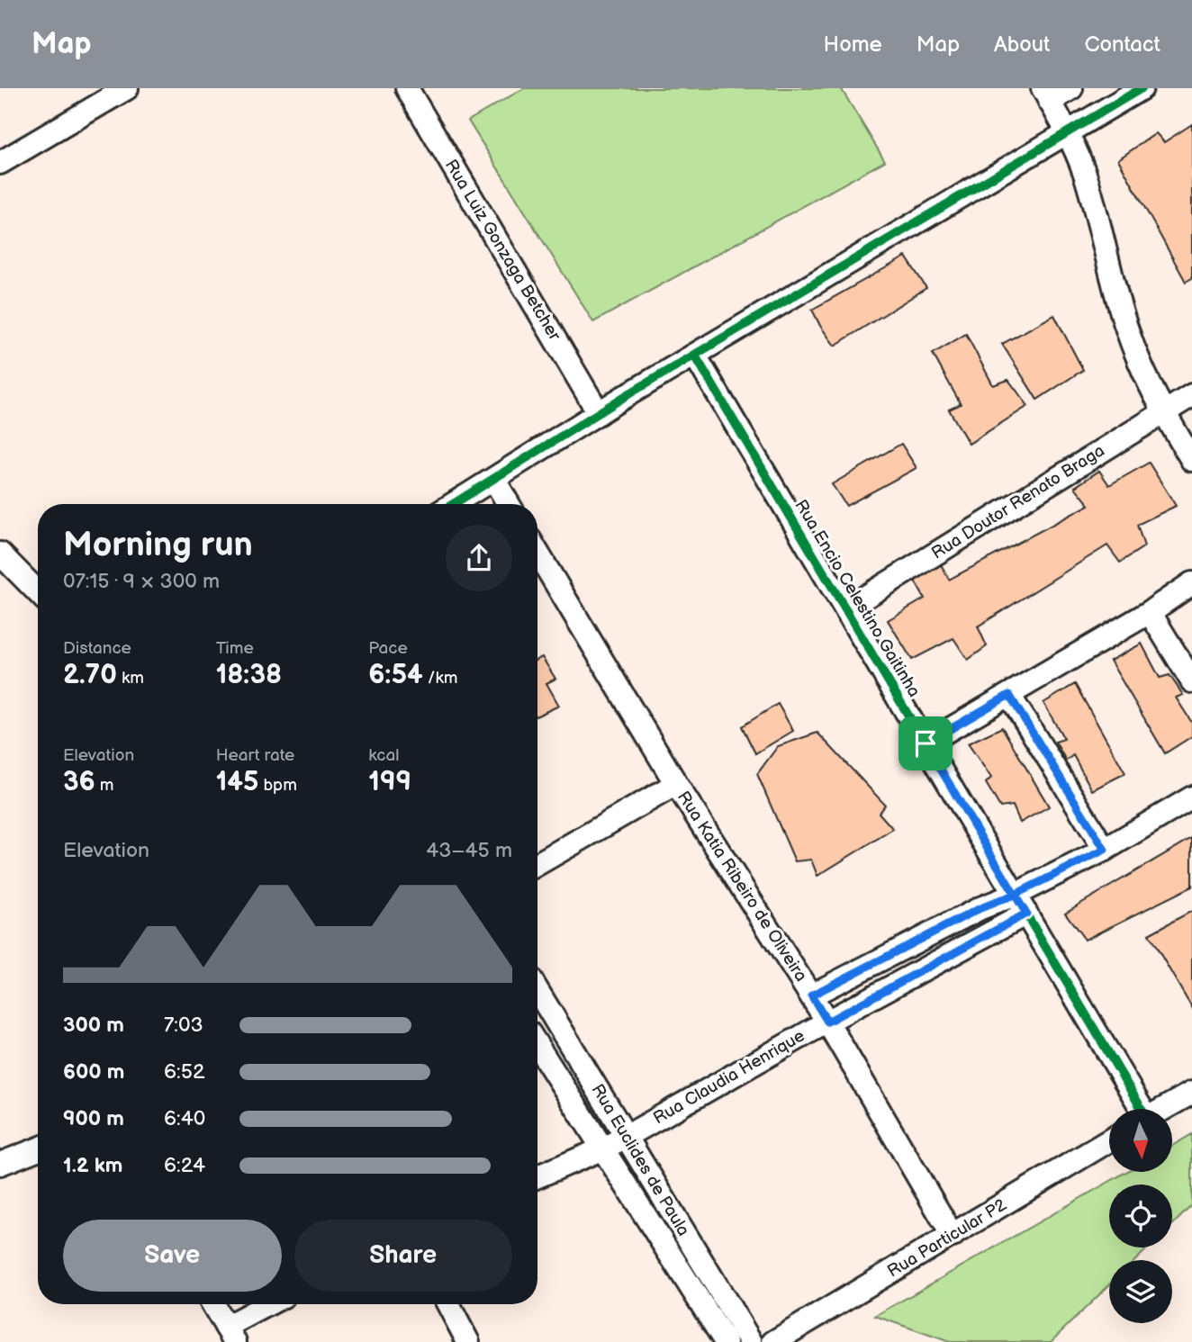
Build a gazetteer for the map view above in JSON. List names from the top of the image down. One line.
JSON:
{"streets":{"street":["Rua Luiz Gonzaga Betcher","Rua Doutor Renato Braga","Rua Encio Celestino Gaitinha","Rua Katia Ribeiro de Oliveira","Rua Claudia Henrique","Rua Euclides de Paula","Rua Particular P2"]},"crossings":[["Rua Doutor Renato Braga","Rua Encio Celestino Gaitinha"],["Rua Encio Celestino Gaitinha","Rua Claudia Henrique"],["Rua Katia Ribeiro de Oliveira","Rua Claudia Henrique"],["Rua Katia Ribeiro de Oliveira","Rua Particular P2"],["Rua Claudia Henrique","Rua Euclides de Paula"]],"north":"bottom","page":{"header":"Map","nav":["Home","Map","About","Contact"],"heading":["Morning run","07:15 · 9 × 300 m"],"stats":[["Distance","2.70 km"],["Time","18:38"],["Pace","6:54 /km"],["Elevation","36 m"],["Heart rate","145 bpm"],["kcal","199"]],"chart":["Elevation","43–45 m"],"list":[{"name":"300 m","note":"7:03"},{"name":"600 m","note":"6:52"},{"name":"900 m","note":"6:40"},{"name":"1.2 km","note":"6:24"}],"buttons":["Save","Share"]}}
